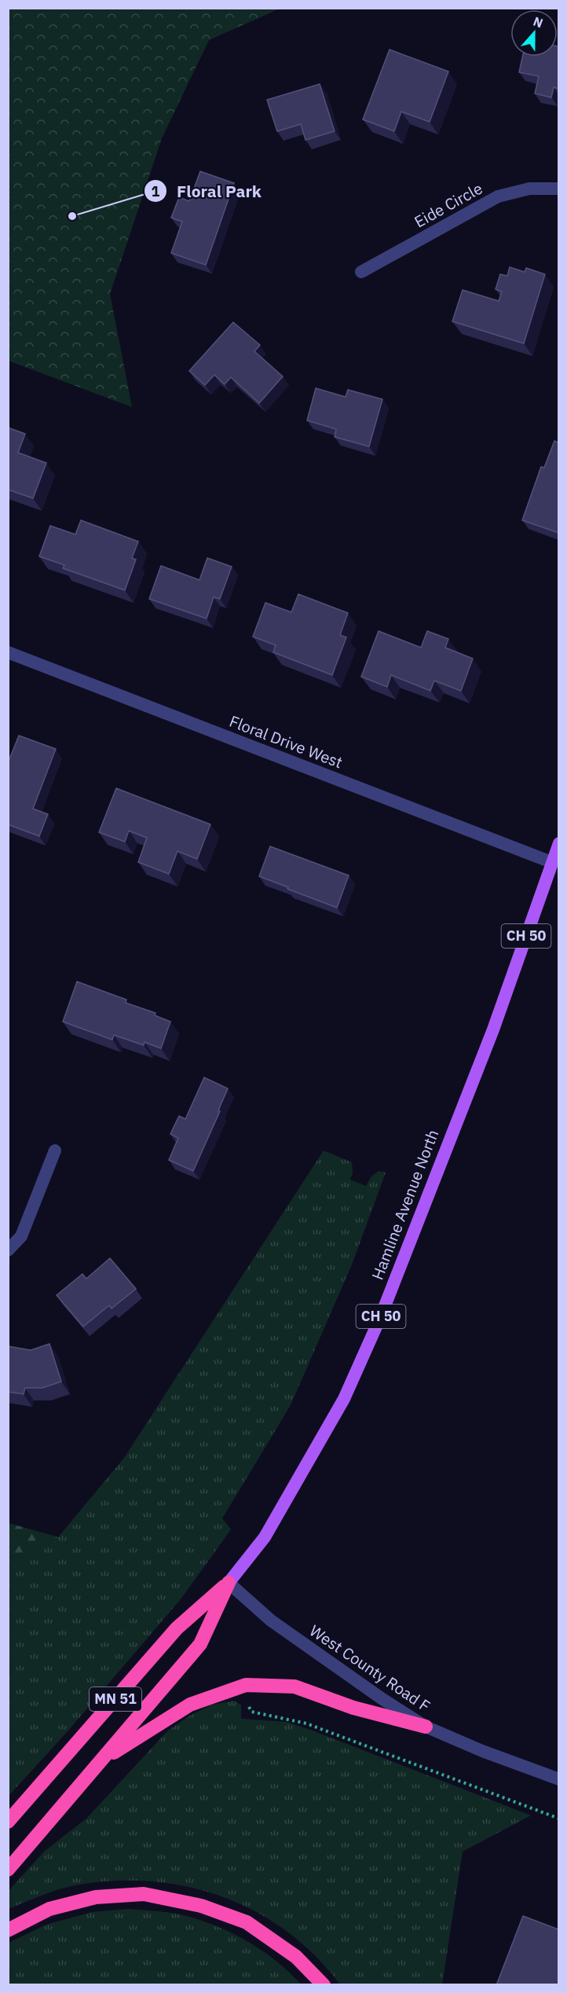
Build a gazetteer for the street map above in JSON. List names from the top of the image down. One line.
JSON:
{"streets":{"highway":["Hamline Avenue North","MN 51"],"main road":["CH 50"],"street":["Eide Circle","Floral Drive West","West County Road F"]},"crossings":[["Floral Drive West","Hamline Avenue North"],["Hamline Avenue North","West County Road F"]],"places":["Floral Park"],"north":"top"}
